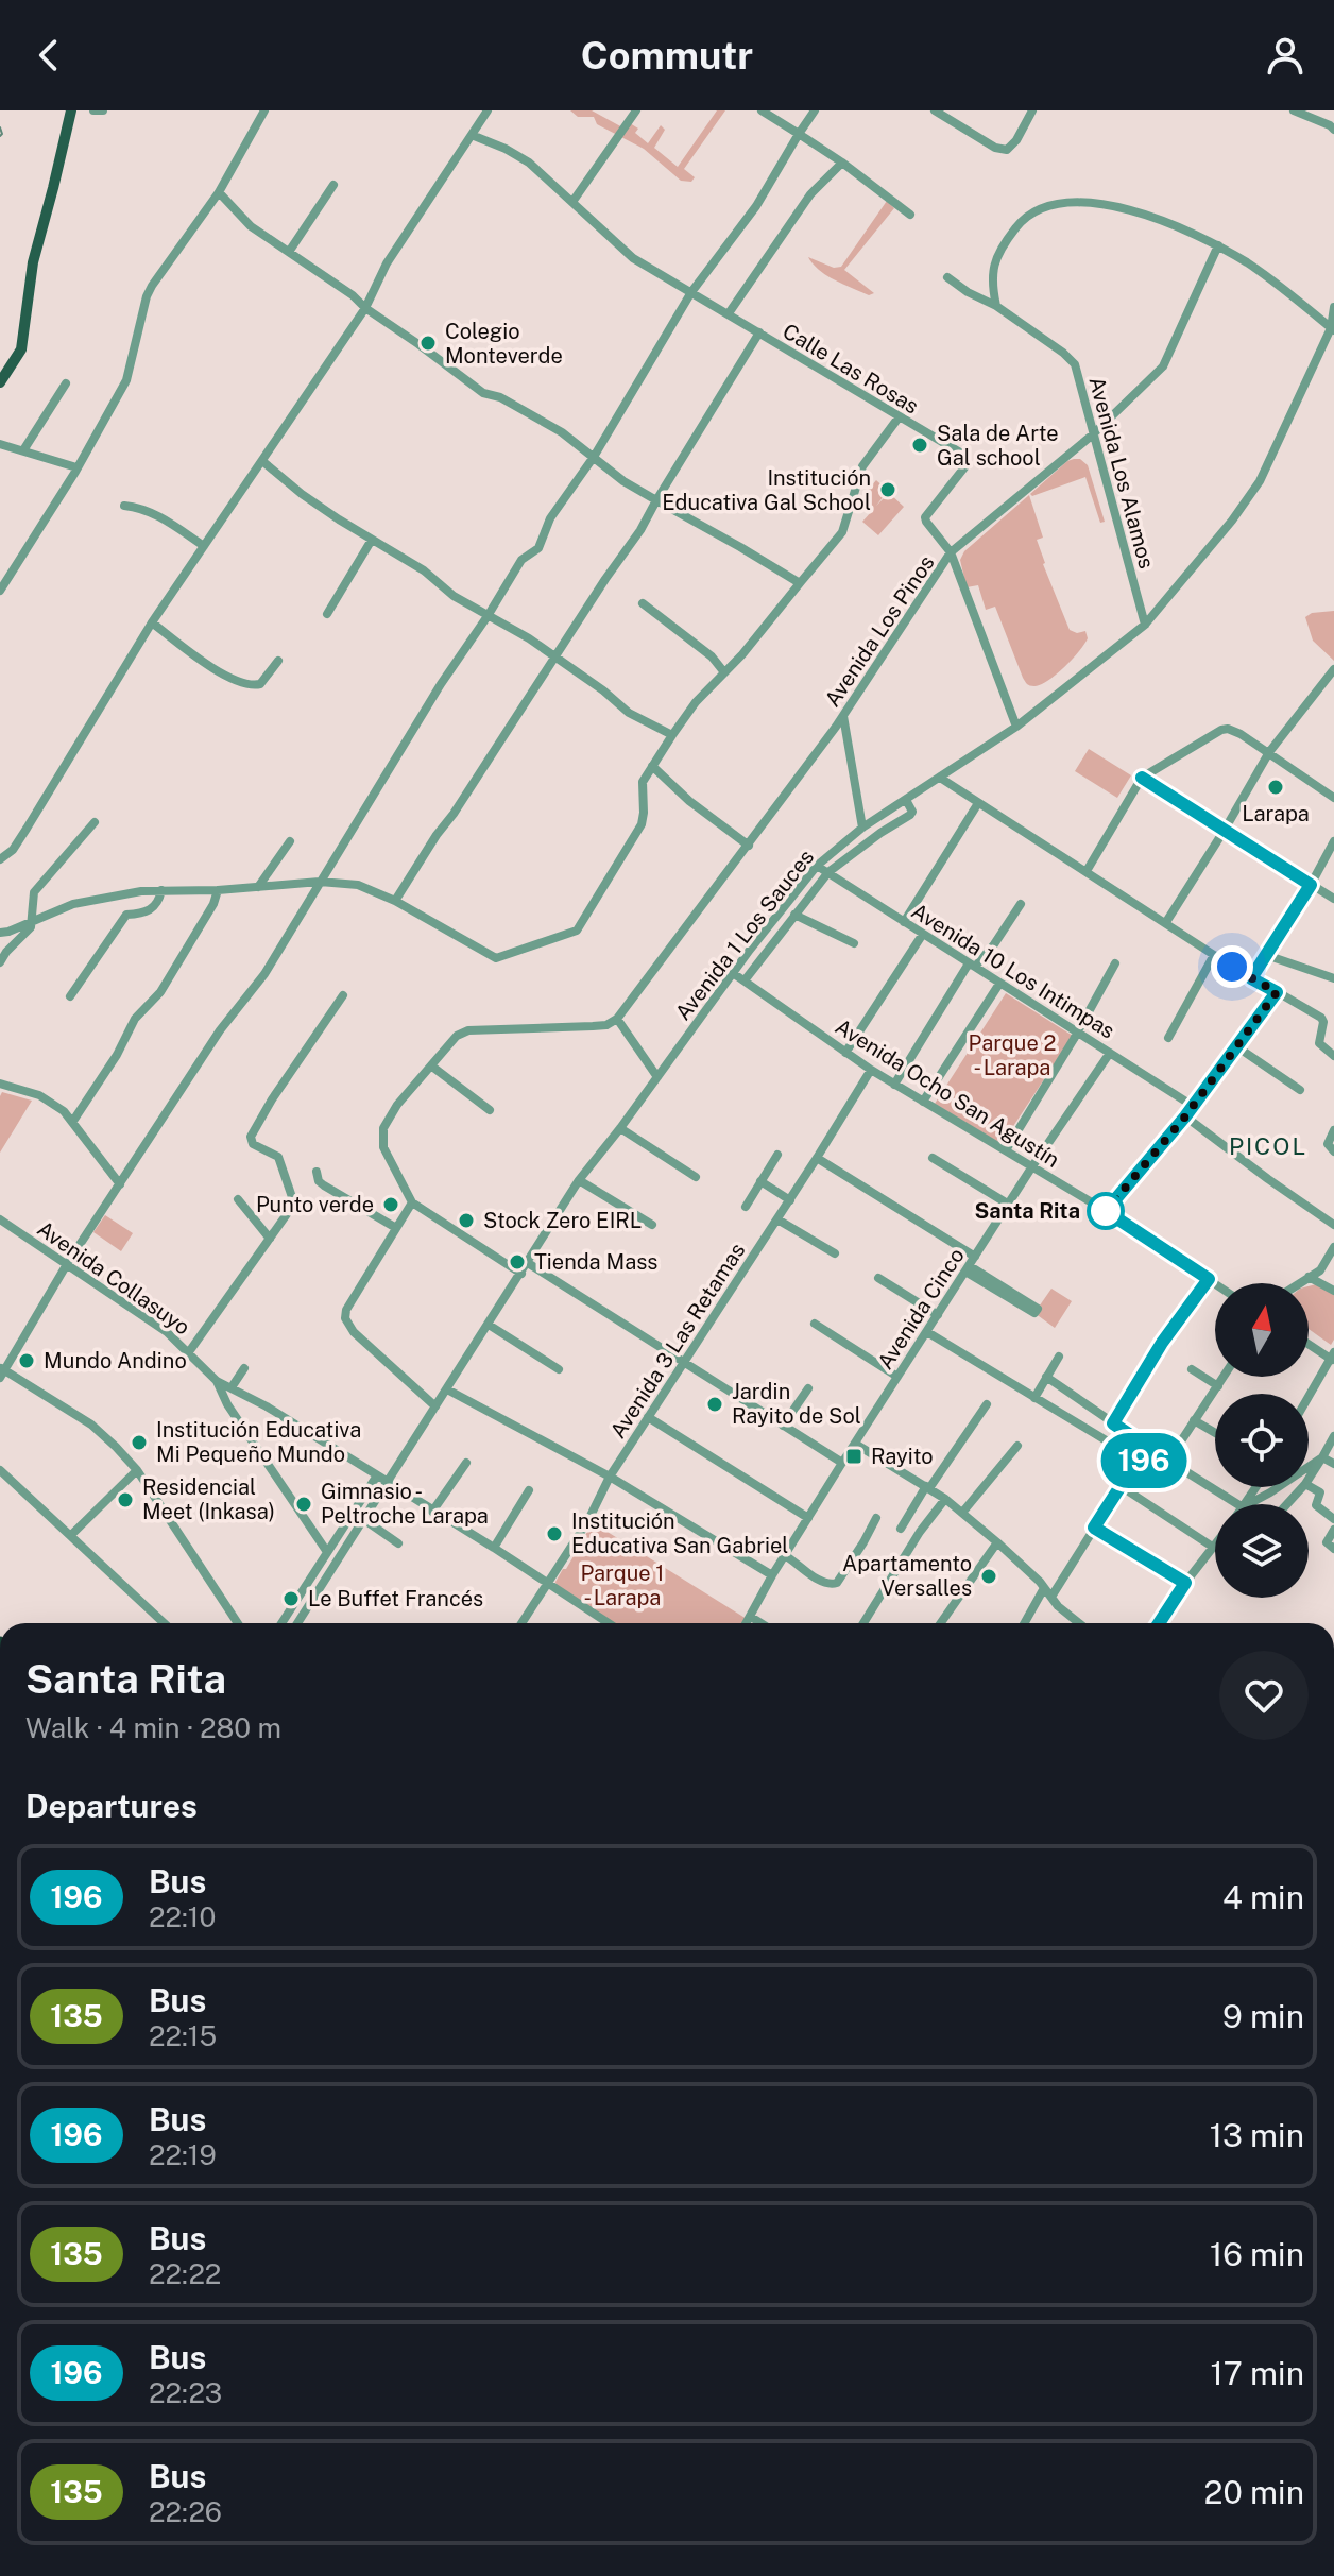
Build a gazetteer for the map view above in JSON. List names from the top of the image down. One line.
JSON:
{"streets":{"street":["Calle Las Rosas","Avenida Los Alamos","Avenida Los Pinos","Avenida 1 Los Sauces","Avenida 10 Los Intimpas","Avenida Ocho San Agustín","Avenida Collasuyo","Avenida Cinco","Avenida 3 Las Retamas"]},"crossings":[["Calle Las Rosas","Avenida Los Pinos"],["Calle Las Rosas","Avenida 1 Los Sauces"],["Avenida Los Alamos","Avenida Los Pinos"],["Avenida Los Alamos","Avenida 1 Los Sauces"],["Avenida 1 Los Sauces","Avenida 10 Los Intimpas"],["Avenida 1 Los Sauces","Avenida Ocho San Agustín"],["Avenida 1 Los Sauces","Avenida Collasuyo"],["Avenida 10 Los Intimpas","Avenida Cinco"],["Avenida Ocho San Agustín","Avenida Cinco"],["Avenida Ocho San Agustín","Avenida 3 Las Retamas"]],"districts":["PICOL"],"parks":["Parque 2 - Larapa","Parque 1 - Larapa"],"places":{"other":["Colegio Monteverde","Sala de Arte Gal school","Institución Educativa Gal School","Larapa","Punto verde","Santa Rita","Stock Zero EIRL","Tienda Mass","Mundo Andino","Jardin Rayito de Sol","Institución Educativa Mi Pequeño Mundo","Residencial Meet (Inkasa)","Gimnasio - Peltroche Larapa","Institución Educativa San Gabriel","Apartamento Versalles","Le Buffet Francés"],"transit":["Rayito"]},"lines":["bus line 196"],"north":"top","page":{"header":"Commutr","on_map":"196","heading":[["Santa Rita","Walk · 4 min · 280 m"],"Departures"],"list":[{"mark":"196","name":"Bus","note":"22:10","value":"4 min"},{"mark":"135","name":"Bus","note":"22:15","value":"9 min"},{"mark":"196","name":"Bus","note":"22:19","value":"13 min"},{"mark":"135","name":"Bus","note":"22:22","value":"16 min"},{"mark":"196","name":"Bus","note":"22:23","value":"17 min"},{"mark":"135","name":"Bus","note":"22:26","value":"20 min"}]}}
